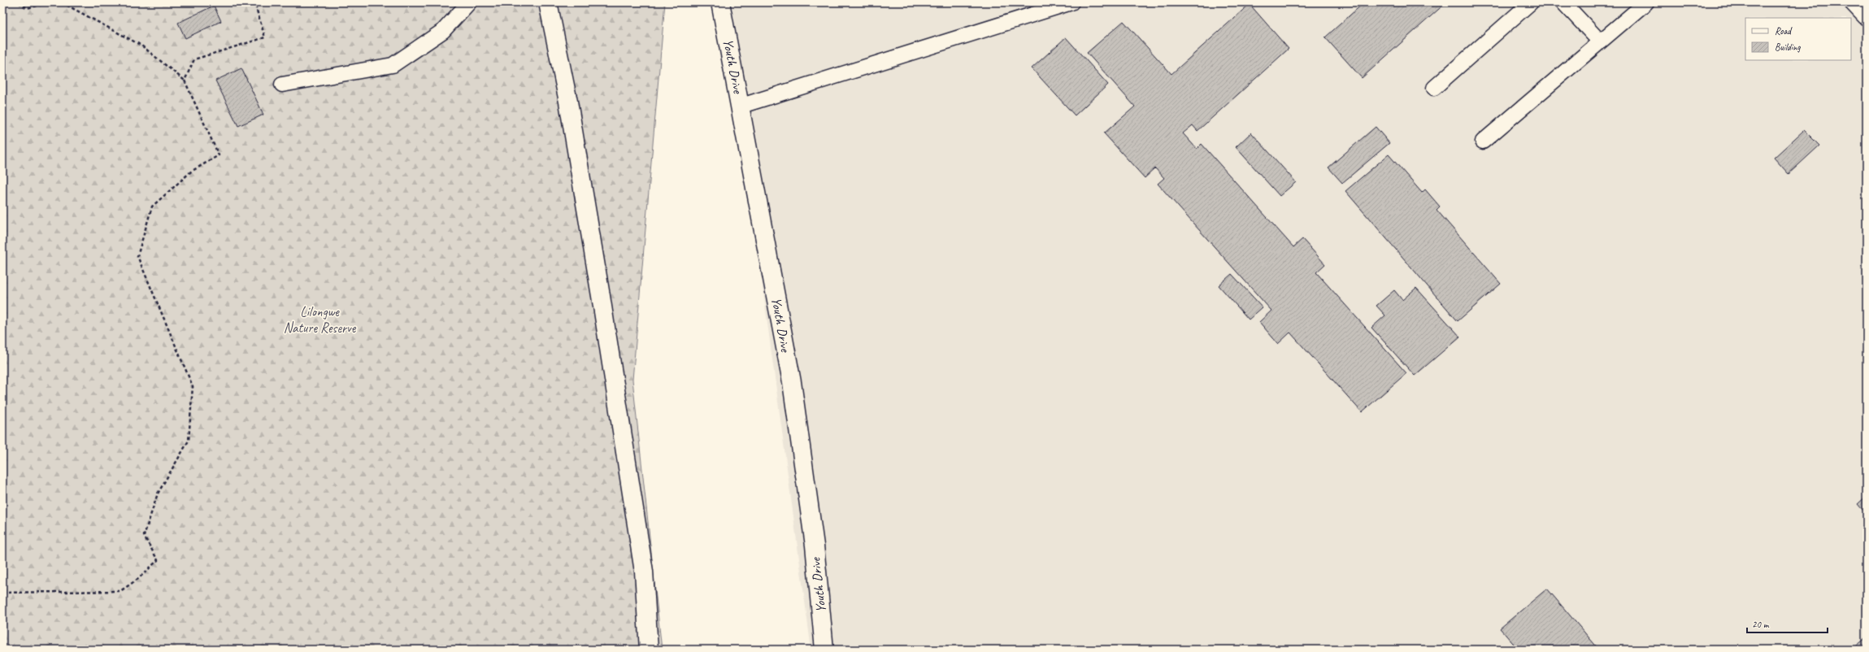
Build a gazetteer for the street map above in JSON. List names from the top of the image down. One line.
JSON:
{"streets":{"street":["Youth Drive"]},"parks":["Lilongwe Nature Reserve"],"legend":["Road","Building"],"scale_bar":"20 m"}
